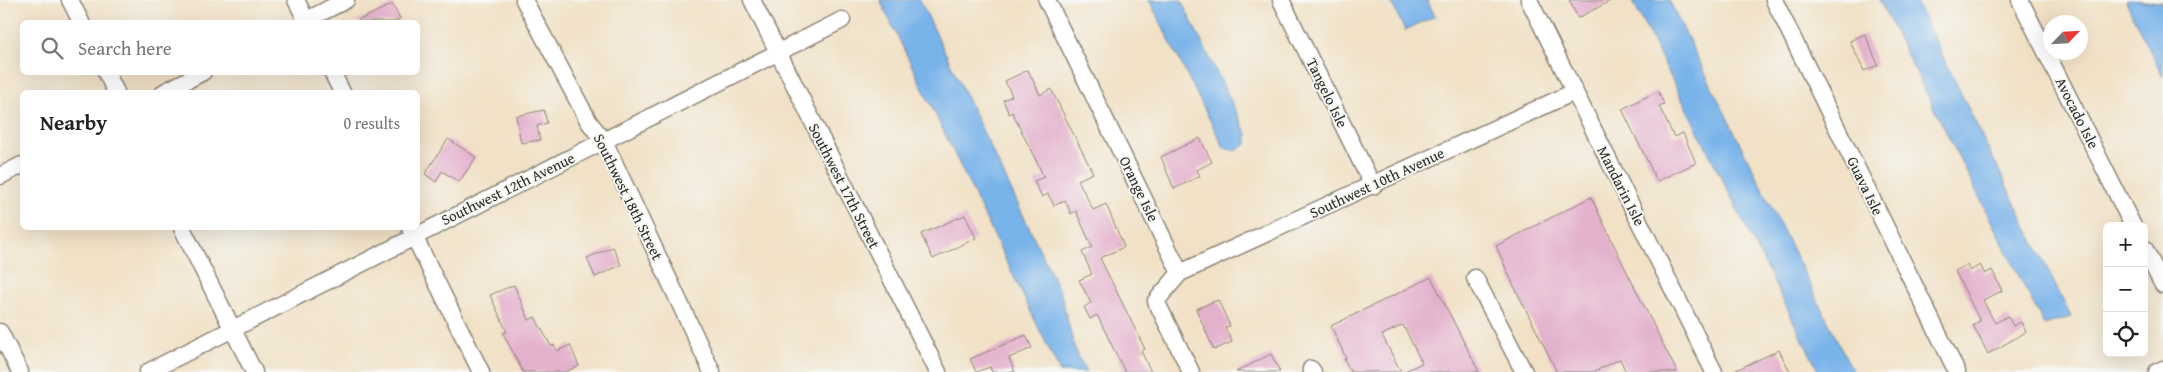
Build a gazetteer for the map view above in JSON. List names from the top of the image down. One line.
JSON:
{"streets":{"street":["Tangelo Isle","Avocado Isle","Southwest 10th Avenue","Southwest 17th Street","Mandarin Isle","Guava Isle","Southwest 12th Avenue","Orange Isle","Southwest 18th Street"]},"crossings":[["Tangelo Isle","Southwest 10th Avenue"],["Southwest 10th Avenue","Mandarin Isle"],["Southwest 10th Avenue","Orange Isle"],["Southwest 17th Street","Southwest 12th Avenue"],["Southwest 12th Avenue","Southwest 18th Street"]],"north":"top right","page":{"search":"Search here","heading":["Nearby","0 results"],"map_buttons":["+","−"]}}
